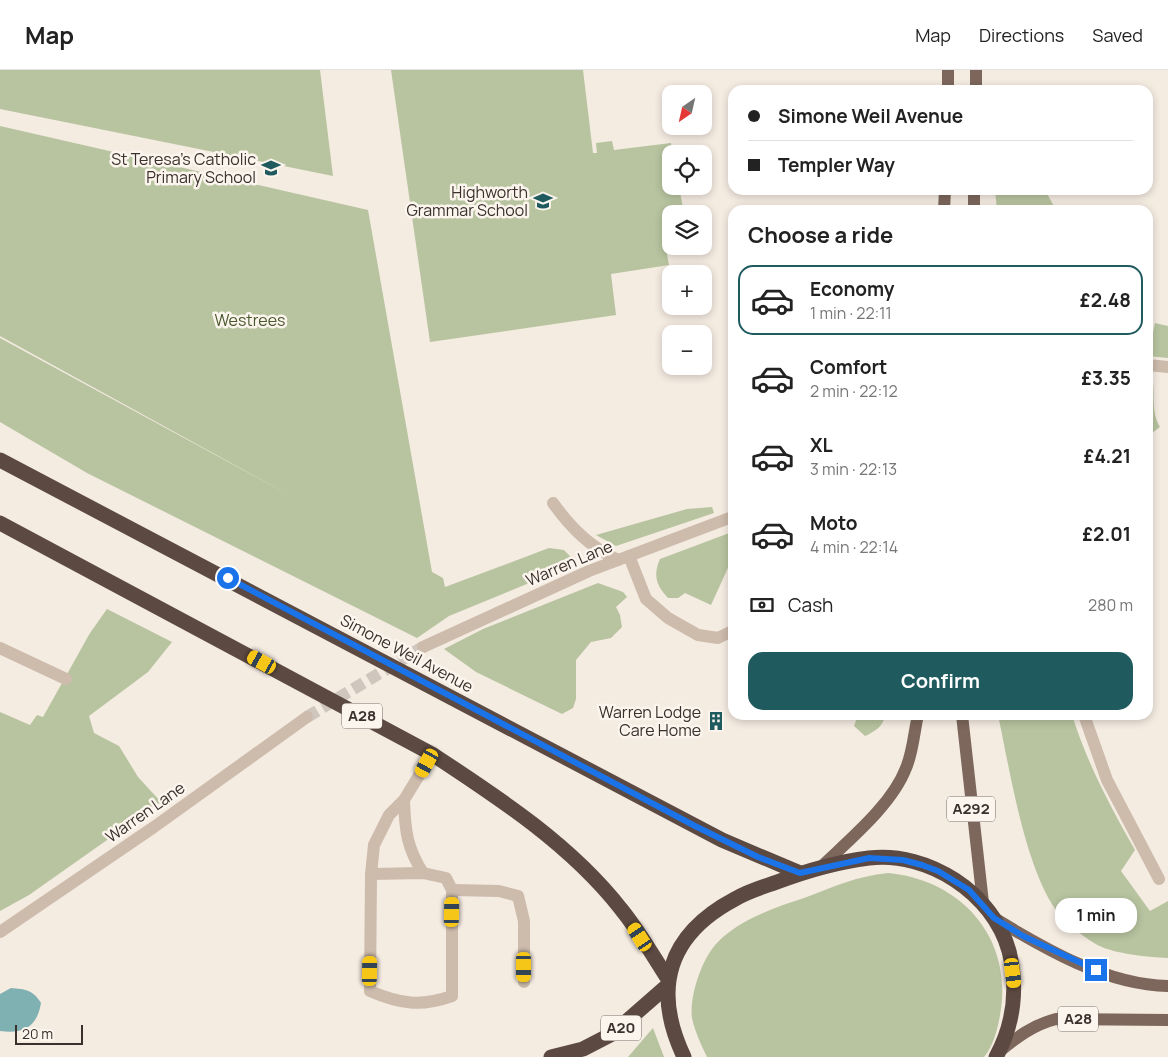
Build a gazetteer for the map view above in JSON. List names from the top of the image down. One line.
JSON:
{"streets":{"highway":["Simone Weil Avenue","A28","A20"],"main road":["A292"],"street":["Warren Lane"]},"crossings":[["A28","A20"]],"parks":["Westrees"],"places":{"school or university":["St Teresa's Catholic Primary School","Highworth Grammar School"],"building":["Warren Lodge Care Home"]},"scale_bar":"20 m","north":"bottom left","page":{"header":"Map","nav":["Map","Directions","Saved"],"map_buttons":["+","−"],"banner":["Simone Weil Avenue","Templer Way"],"heading":"Choose a ride","list":[{"name":"Economy","note":"1 min · 22:11","value":"£2.48"},{"name":"Comfort","note":"2 min · 22:12","value":"£3.35"},{"name":"XL","note":"3 min · 22:13","value":"£4.21"},{"name":"Moto","note":"4 min · 22:14","value":"£2.01"}],"pay":["Cash","280 m"],"buttons":"Confirm","bubble":"1 min","scale":"20 m"}}
